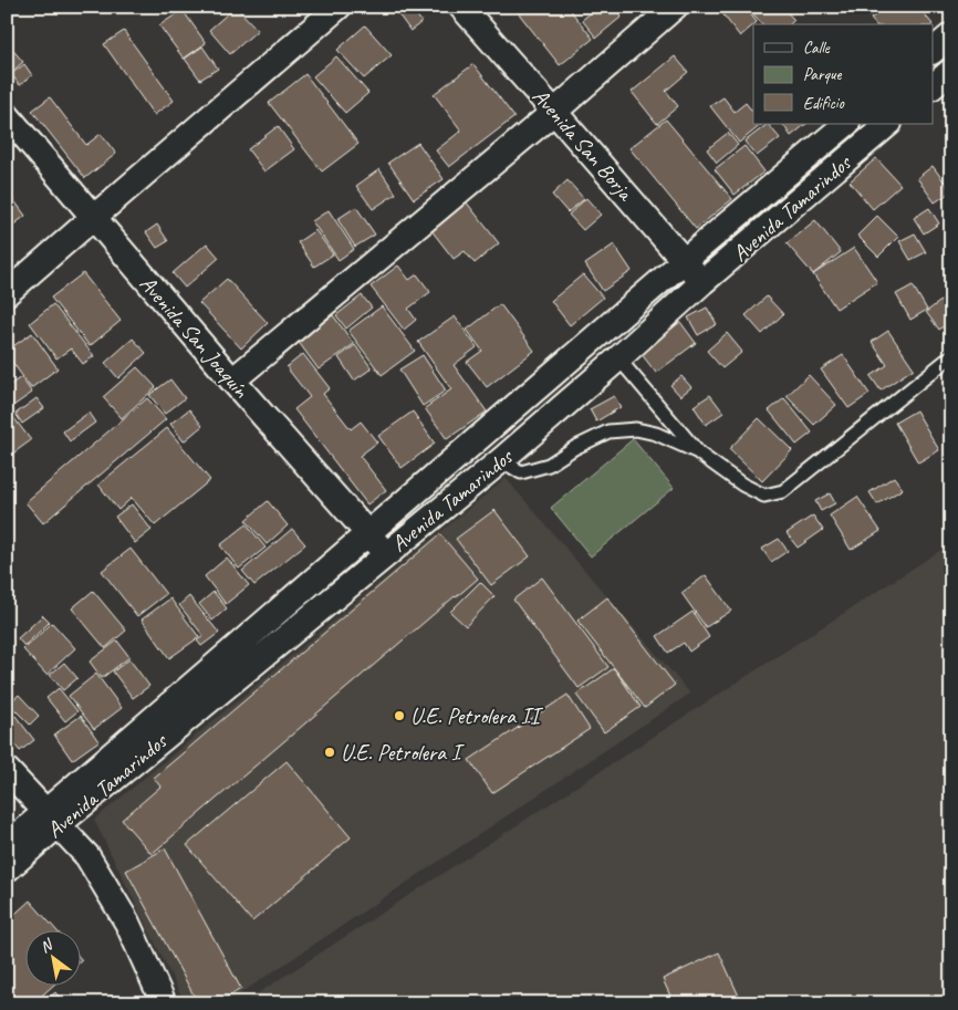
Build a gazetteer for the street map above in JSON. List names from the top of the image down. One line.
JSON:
{"streets":{"street":["Avenida San Borja","Avenida Tamarindos","Avenida San Joaquín"]},"crossings":[["Avenida San Borja","Avenida Tamarindos"],["Avenida Tamarindos","Avenida San Joaquín"]],"places":["U.E. Petrolera II","U.E. Petrolera I"],"legend":["Calle","Parque","Edificio"],"north":"top left"}
